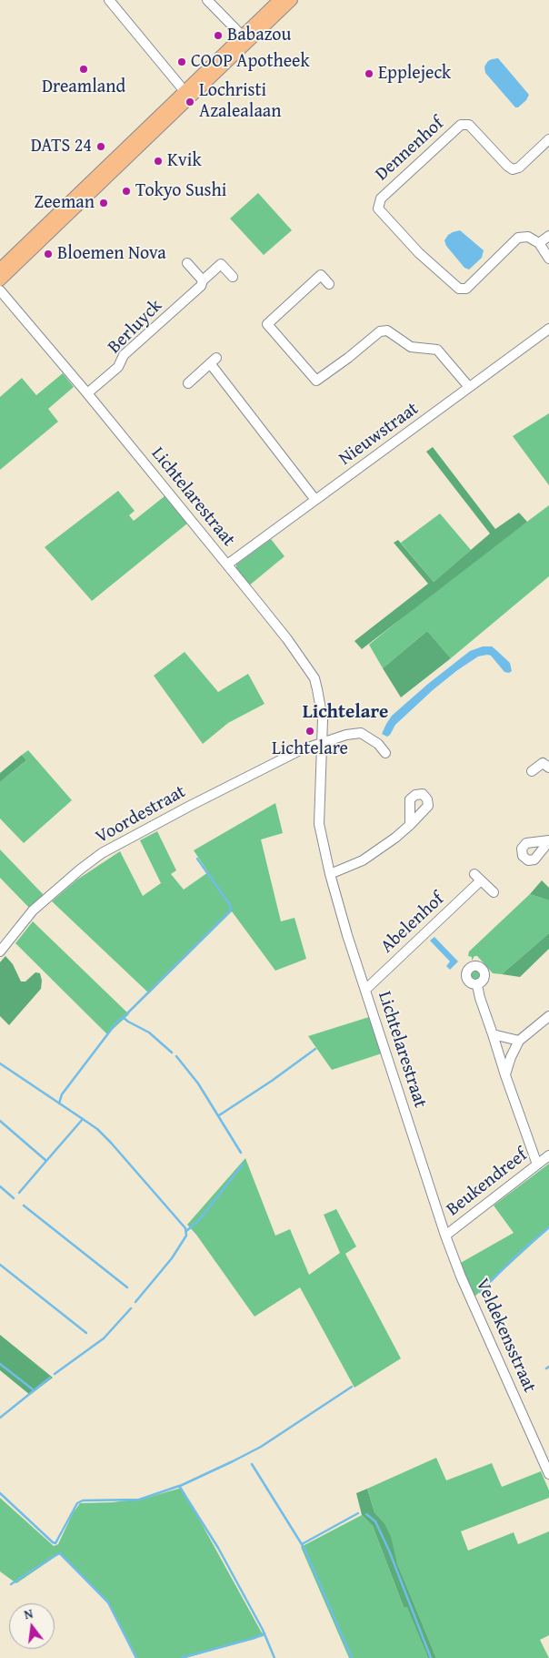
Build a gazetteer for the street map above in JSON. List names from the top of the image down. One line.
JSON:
{"streets":{"street":["Dennenhof","Berluyck","Nieuwstraat","Lichtelarestraat","Voordestraat","Abelenhof","Beukendreef","Veldekensstraat"]},"crossings":[["Berluyck","Lichtelarestraat"],["Nieuwstraat","Lichtelarestraat"],["Lichtelarestraat","Voordestraat"],["Lichtelarestraat","Abelenhof"],["Lichtelarestraat","Beukendreef"],["Lichtelarestraat","Veldekensstraat"],["Beukendreef","Veldekensstraat"]],"districts":["Lichtelare"],"places":["Babazou","COOP Apotheek","Dreamland","Epplejeck","Lochristi Azalealaan","DATS 24","Kvik","Tokyo Sushi","Zeeman","Bloemen Nova","Lichtelare"],"north":"top"}
